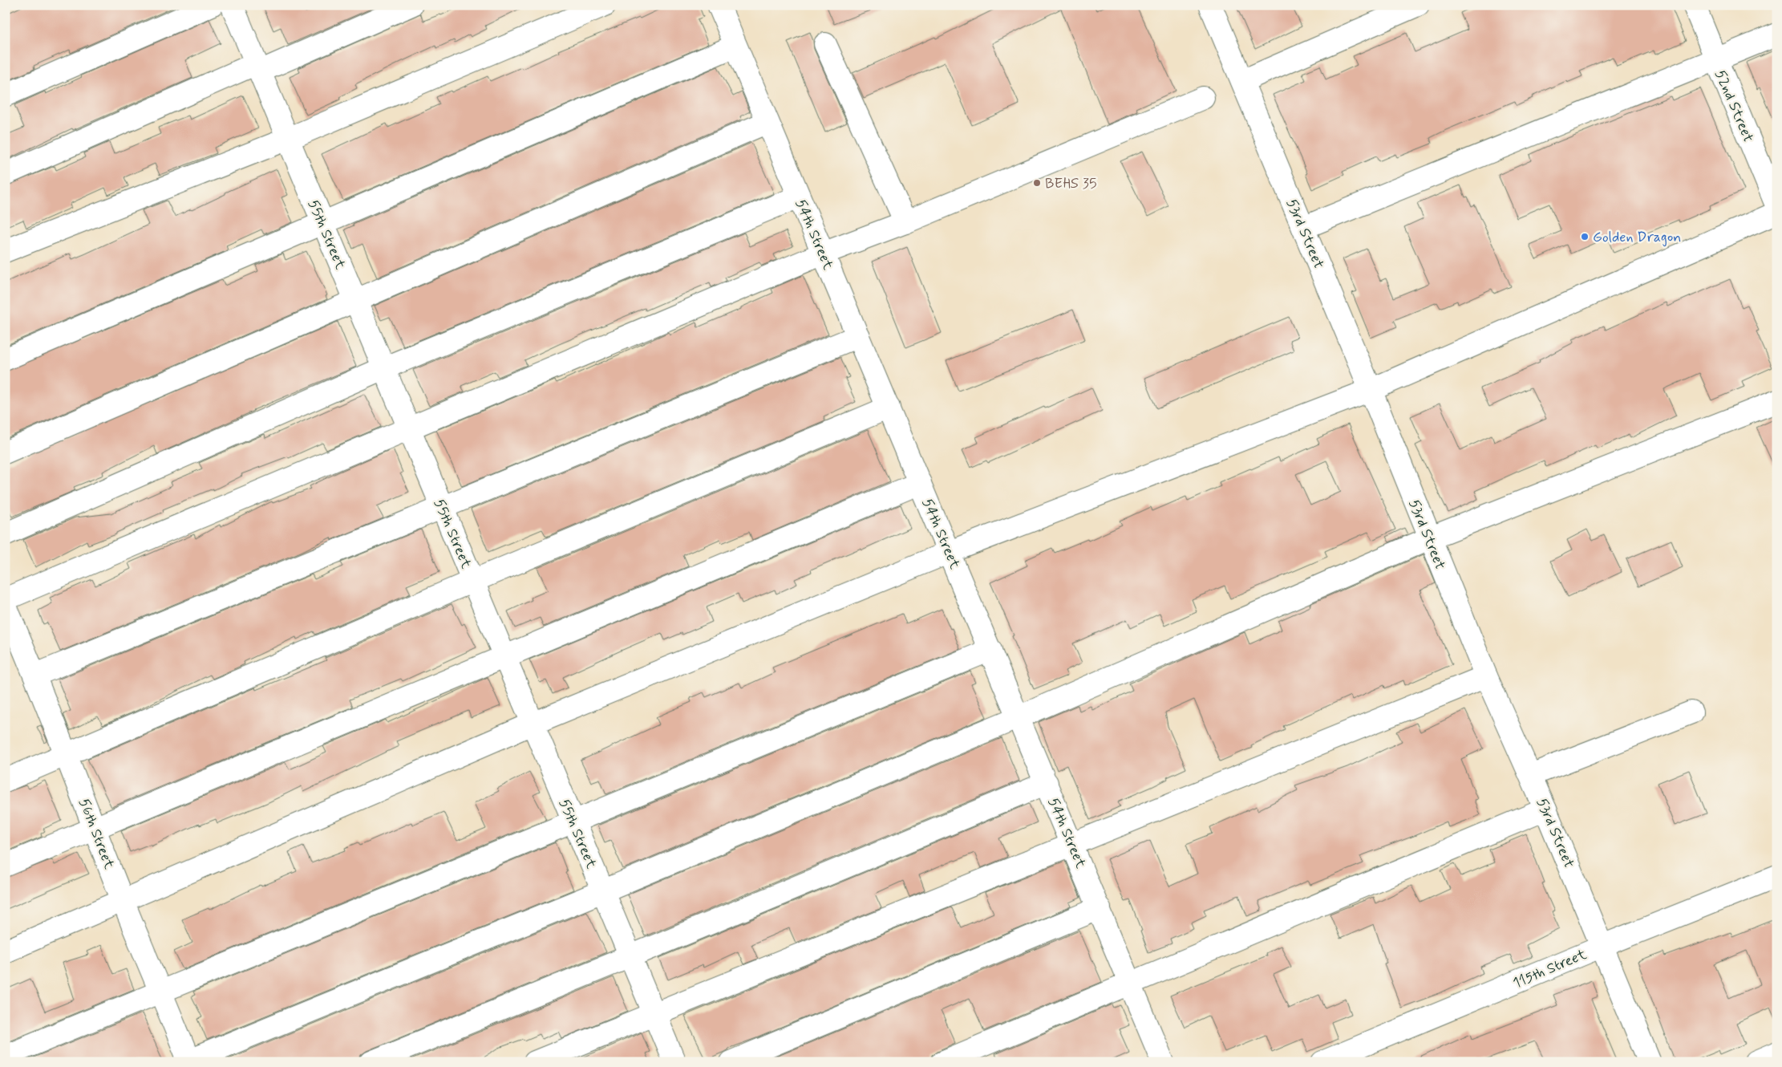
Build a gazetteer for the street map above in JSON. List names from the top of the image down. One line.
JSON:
{"streets":{"street":["52nd Street","53rd Street","55th Street","54th Street","56th Street","115th Street"]},"crossings":[["53rd Street","115th Street"]],"places":["BEHS 35","Golden Dragon"]}
